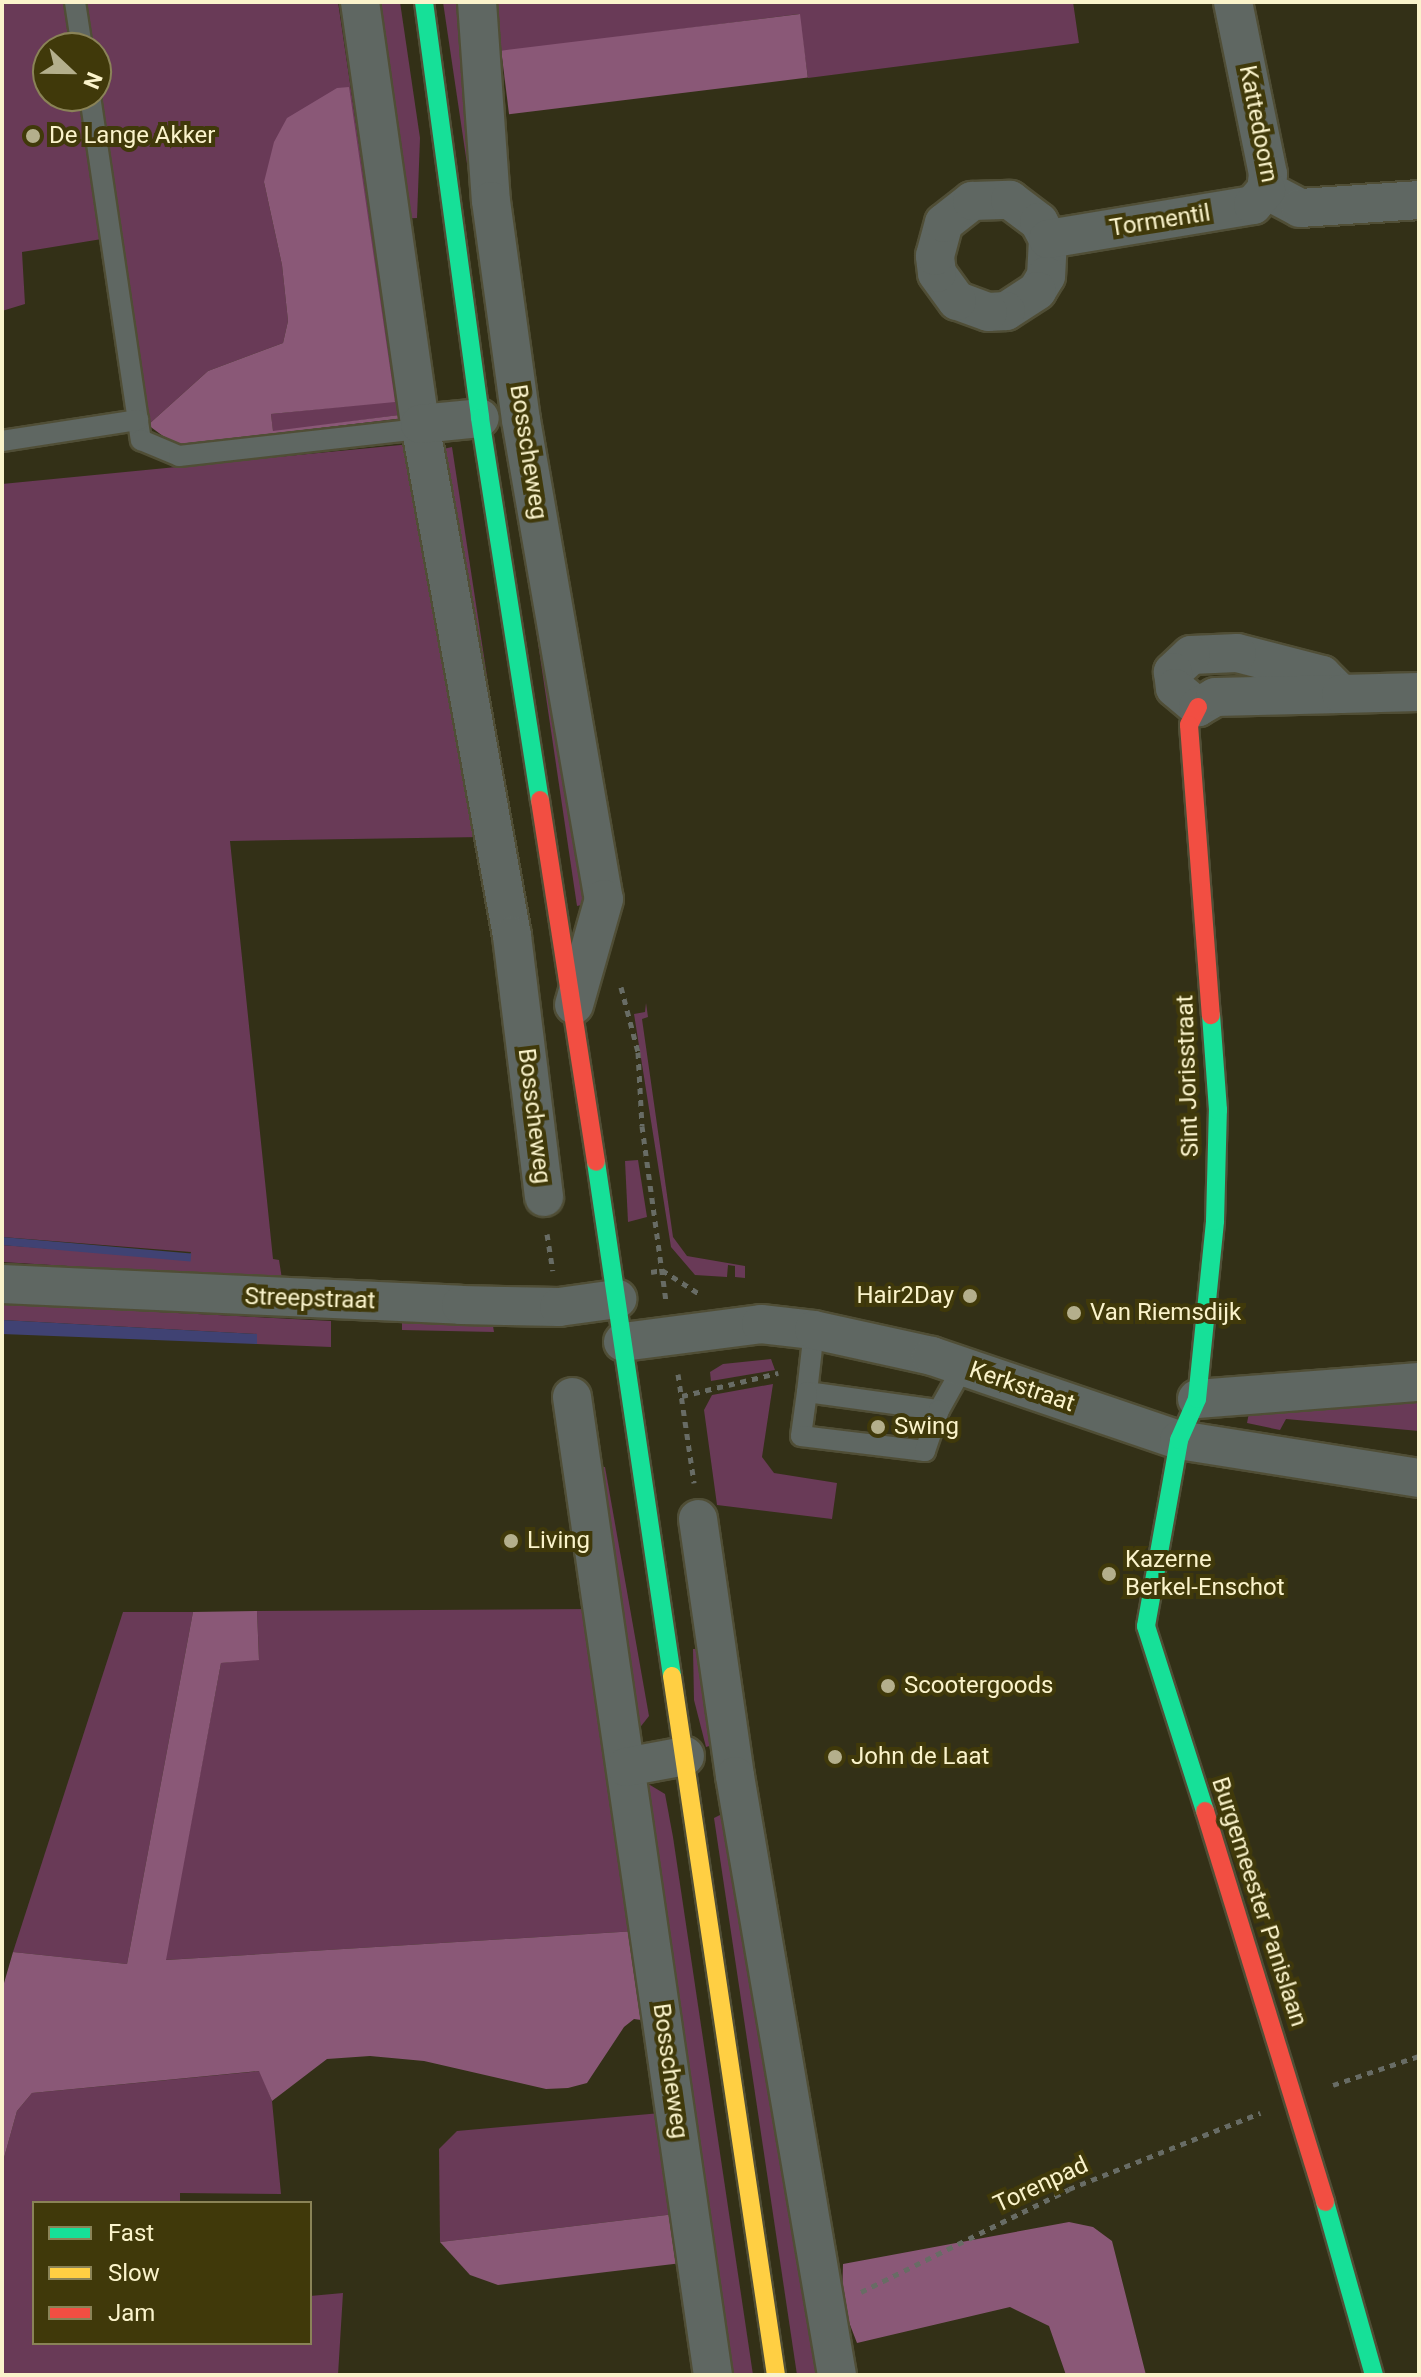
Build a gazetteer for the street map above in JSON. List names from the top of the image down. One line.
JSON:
{"streets":{"main road":["Bosscheweg","Sint Jorisstraat","Burgemeester Panislaan"],"street":["Kattedoorn","Tormentil","Streepstraat","Kerkstraat"],"path":["Torenpad"]},"crossings":[["Kattedoorn","Tormentil"],["Bosscheweg","Streepstraat"],["Bosscheweg","Kerkstraat"],["Sint Jorisstraat","Kerkstraat"],["Sint Jorisstraat","Burgemeester Panislaan"],["Kerkstraat","Burgemeester Panislaan"],["Burgemeester Panislaan","Torenpad"]],"places":["De Lange Akker","Hair2Day","Van Riemsdijk","Swing","Living","Kazerne Berkel-Enschot","Scootergoods","John de Laat"],"legend":["Fast","Slow","Jam"],"north":"right"}
